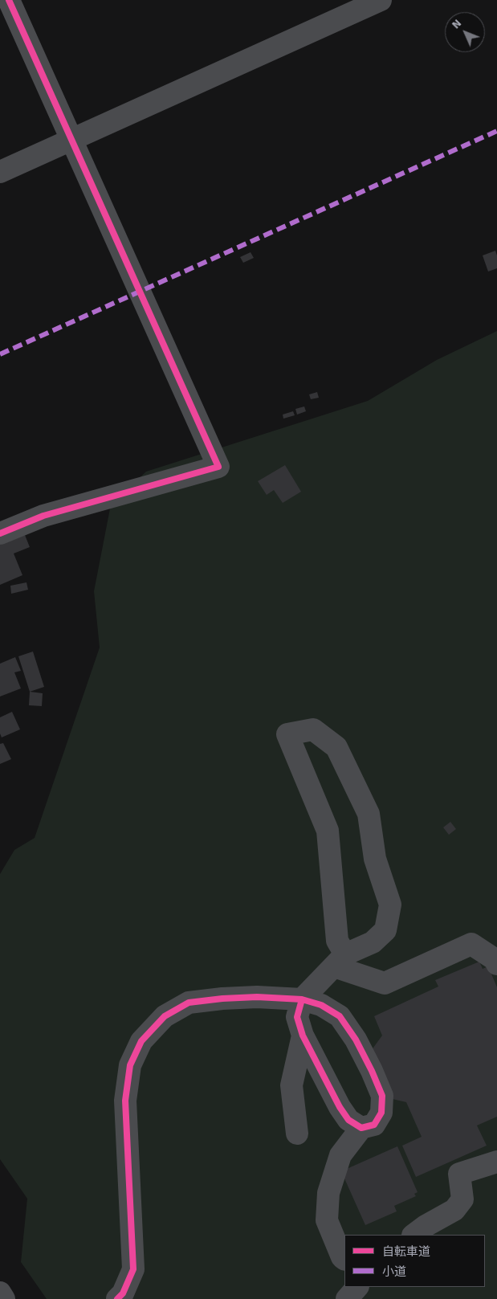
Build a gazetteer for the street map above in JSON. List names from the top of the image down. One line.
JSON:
{"legend":["自転車道","小道"],"north":"top left"}
